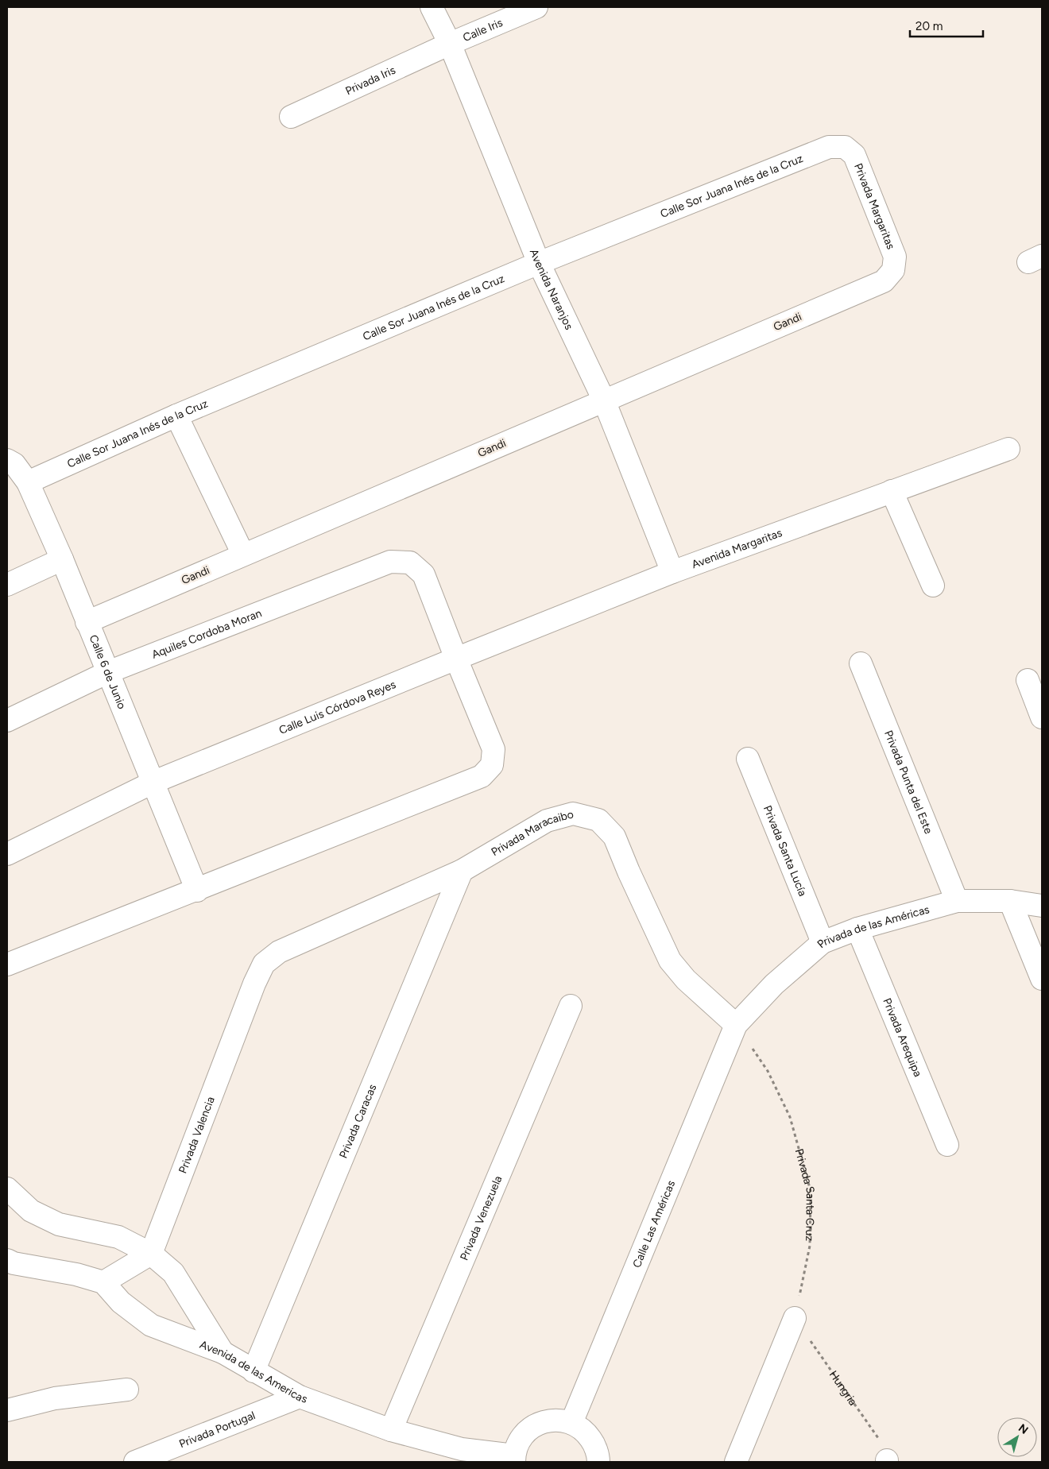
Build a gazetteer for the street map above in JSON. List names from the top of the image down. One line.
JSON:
{"streets":{"street":["Calle Iris","Privada Iris","Calle Sor Juana Inés de la Cruz","Privada Margaritas","Avenida Naranjos","Gandi","Avenida Margaritas","Aquiles Cordoba Moran","Calle 6 de Junio","Calle Luis Córdova Reyes","Privada Punta del Este","Privada Maracaibo","Privada Santa Lucía","Privada de las Américas","Privada Arequipa","Privada Caracas","Privada Valencia","Privada Venezuela","Calle Las Américas","Avenida de las Americas","Privada Portugal"],"path":["Privada Santa Cruz","Hungria"]},"crossings":[["Calle Iris","Privada Iris"],["Calle Iris","Avenida Naranjos"],["Privada Iris","Avenida Naranjos"],["Calle Sor Juana Inés de la Cruz","Privada Margaritas"],["Calle Sor Juana Inés de la Cruz","Avenida Naranjos"],["Calle Sor Juana Inés de la Cruz","Calle 6 de Junio"],["Privada Margaritas","Gandi"],["Avenida Naranjos","Gandi"],["Avenida Naranjos","Avenida Margaritas"],["Avenida Naranjos","Calle Luis Córdova Reyes"],["Gandi","Calle 6 de Junio"],["Avenida Margaritas","Calle Luis Córdova Reyes"],["Aquiles Cordoba Moran","Calle 6 de Junio"],["Aquiles Cordoba Moran","Calle Luis Córdova Reyes"],["Calle 6 de Junio","Calle Luis Córdova Reyes"],["Privada Punta del Este","Privada de las Américas"],["Privada Maracaibo","Privada de las Américas"],["Privada Maracaibo","Privada Caracas"],["Privada Maracaibo","Privada Valencia"],["Privada Maracaibo","Privada Santa Cruz"],["Privada Maracaibo","Calle Las Américas"],["Privada Santa Lucía","Privada de las Américas"],["Privada de las Américas","Privada Arequipa"],["Privada de las Américas","Privada Santa Cruz"],["Privada de las Américas","Calle Las Américas"],["Privada Caracas","Avenida de las Americas"],["Privada Santa Cruz","Calle Las Américas"],["Privada Santa Cruz","Hungria"],["Privada Venezuela","Avenida de las Americas"],["Avenida de las Americas","Privada Portugal"]],"scale_bar":"20 m","north":"top right"}
